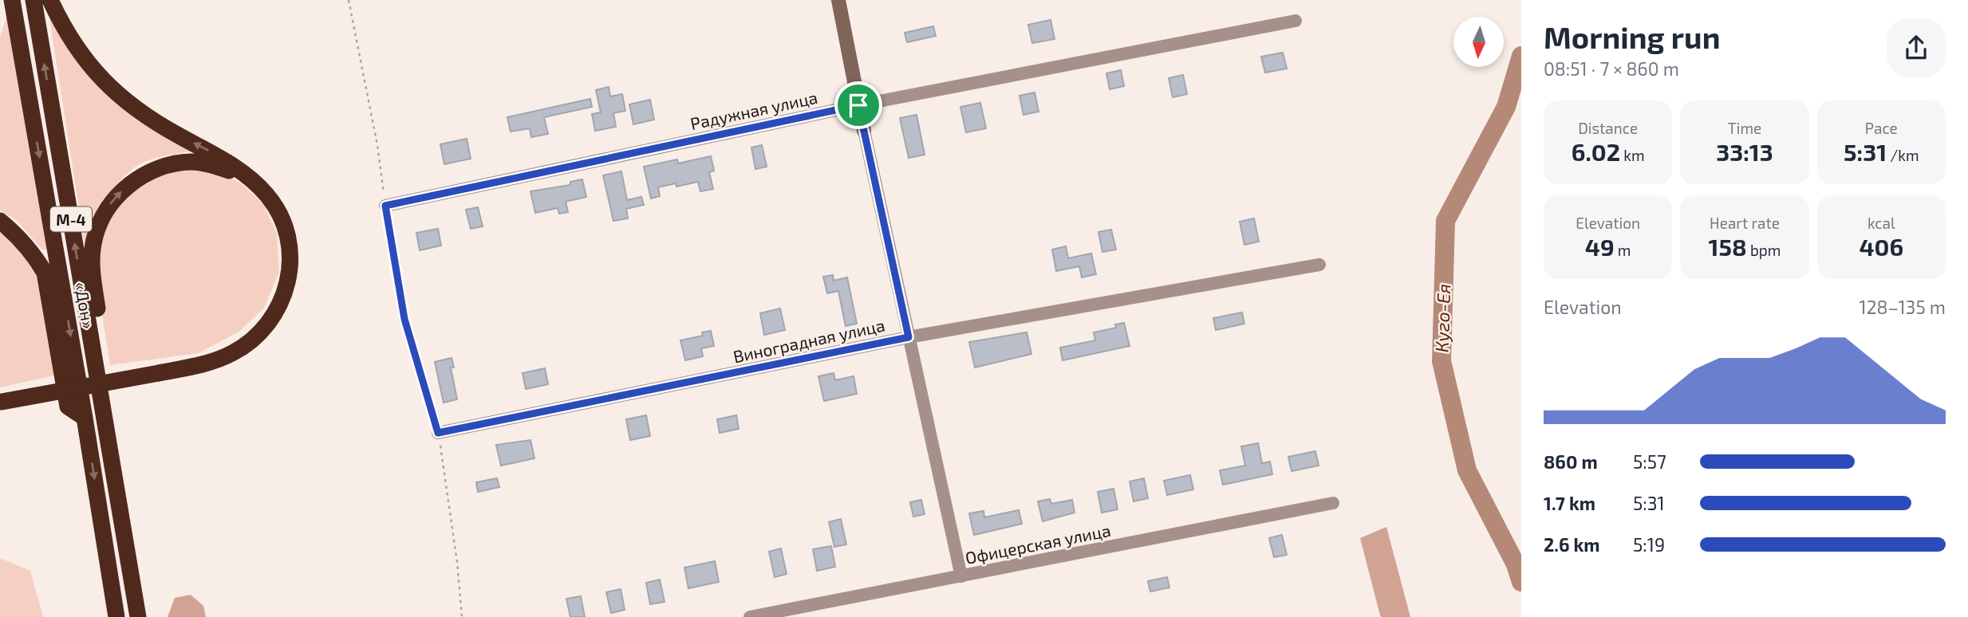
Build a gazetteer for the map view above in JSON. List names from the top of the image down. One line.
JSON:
{"streets":{"highway":["М-4","«Дон»"],"street":["Радужная улица","Виноградная улица","Офицерская улица"]},"crossings":[["М-4","«Дон»"]],"water":["Куго-Ея"],"north":"bottom","page":{"heading":["Morning run","08:51 · 7 × 860 m"],"stats":[["Distance","6.02 km"],["Time","33:13"],["Pace","5:31 /km"],["Elevation","49 m"],["Heart rate","158 bpm"],["kcal","406"]],"chart":["Elevation","128–135 m"],"list":[{"name":"860 m","note":"5:57"},{"name":"1.7 km","note":"5:31"},{"name":"2.6 km","note":"5:19"}]}}
